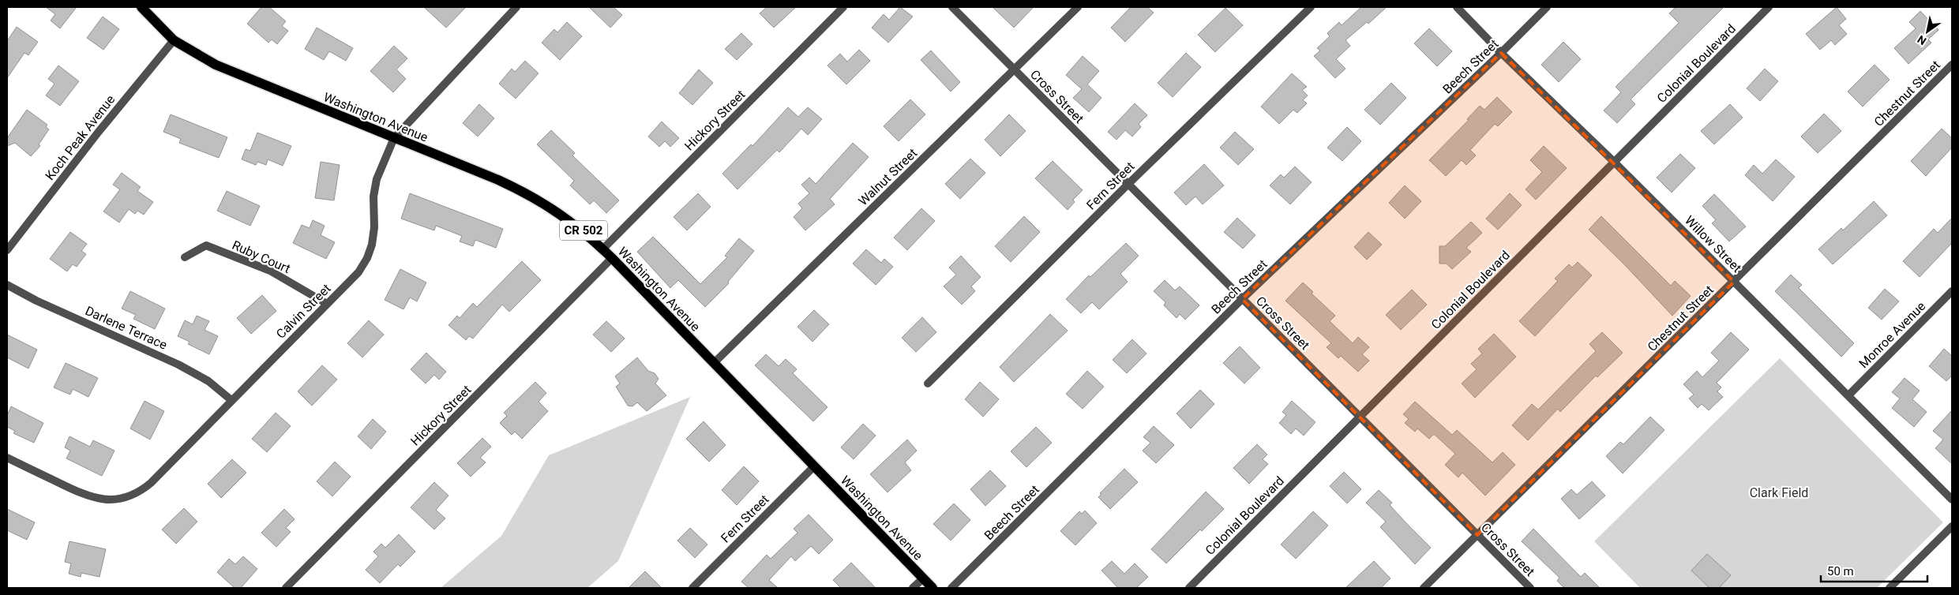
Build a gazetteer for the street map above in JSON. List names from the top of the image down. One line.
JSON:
{"streets":{"main road":["Washington Avenue","CR 502"],"street":["Colonial Boulevard","Beech Street","Chestnut Street","Cross Street","Hickory Street","Koch Peak Avenue","Walnut Street","Fern Street","Willow Street","Ruby Court","Calvin Street","Darlene Terrace","Monroe Avenue"]},"crossings":[["Colonial Boulevard","Cross Street"],["Colonial Boulevard","Willow Street"],["Beech Street","Cross Street"],["Beech Street","Willow Street"],["Chestnut Street","Cross Street"],["Chestnut Street","Willow Street"],["Cross Street","Walnut Street"],["Cross Street","Fern Street"],["Washington Avenue","Hickory Street"],["Washington Avenue","Koch Peak Avenue"],["Washington Avenue","Walnut Street"],["Washington Avenue","Fern Street"],["Washington Avenue","Calvin Street"],["Willow Street","Monroe Avenue"],["Ruby Court","Calvin Street"],["Calvin Street","Darlene Terrace"]],"parks":["Clark Field"],"scale_bar":"50 m","north":"bottom left"}
